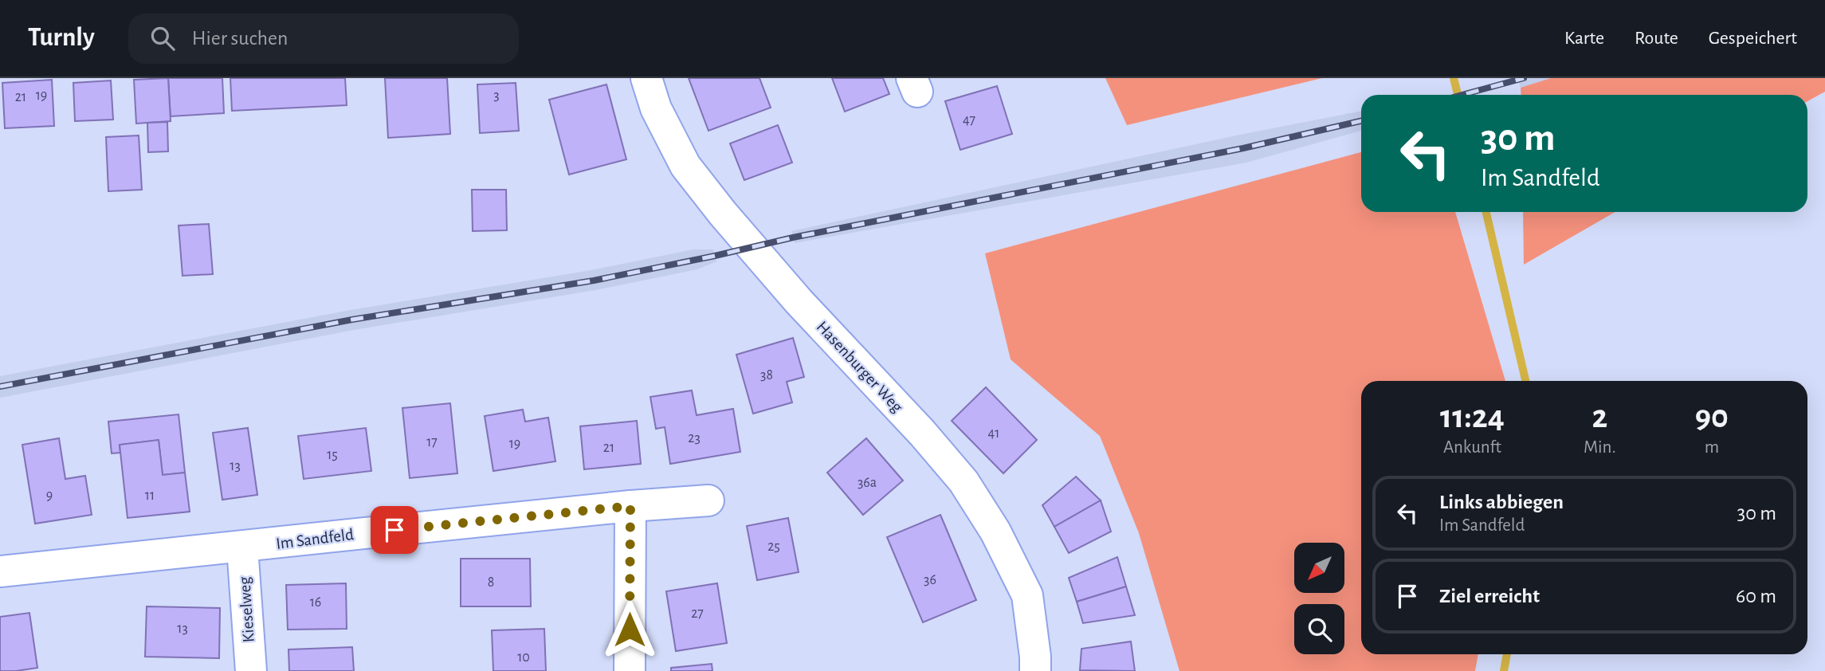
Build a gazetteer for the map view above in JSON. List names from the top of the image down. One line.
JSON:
{"streets":{"street":["Hasenburger Weg","Im Sandfeld","Kieselweg"]},"crossings":[["Im Sandfeld","Kieselweg"]],"house_numbers":["19","3","21","47","38","41","23","17","19","21","15","13","36a","9","11","25","36","8","16","27","13","10"],"north":"bottom left","page":{"header":"Turnly","search":"Hier suchen","nav":["Karte","Route","Gespeichert"],"turn":["30 m","Im Sandfeld"],"eta":["11:24","Ankunft","2","Min.","90","m"],"list":[{"name":"Links abbiegen","note":"Im Sandfeld","value":"30 m"},{"name":"Ziel erreicht","value":"60 m"}]}}
